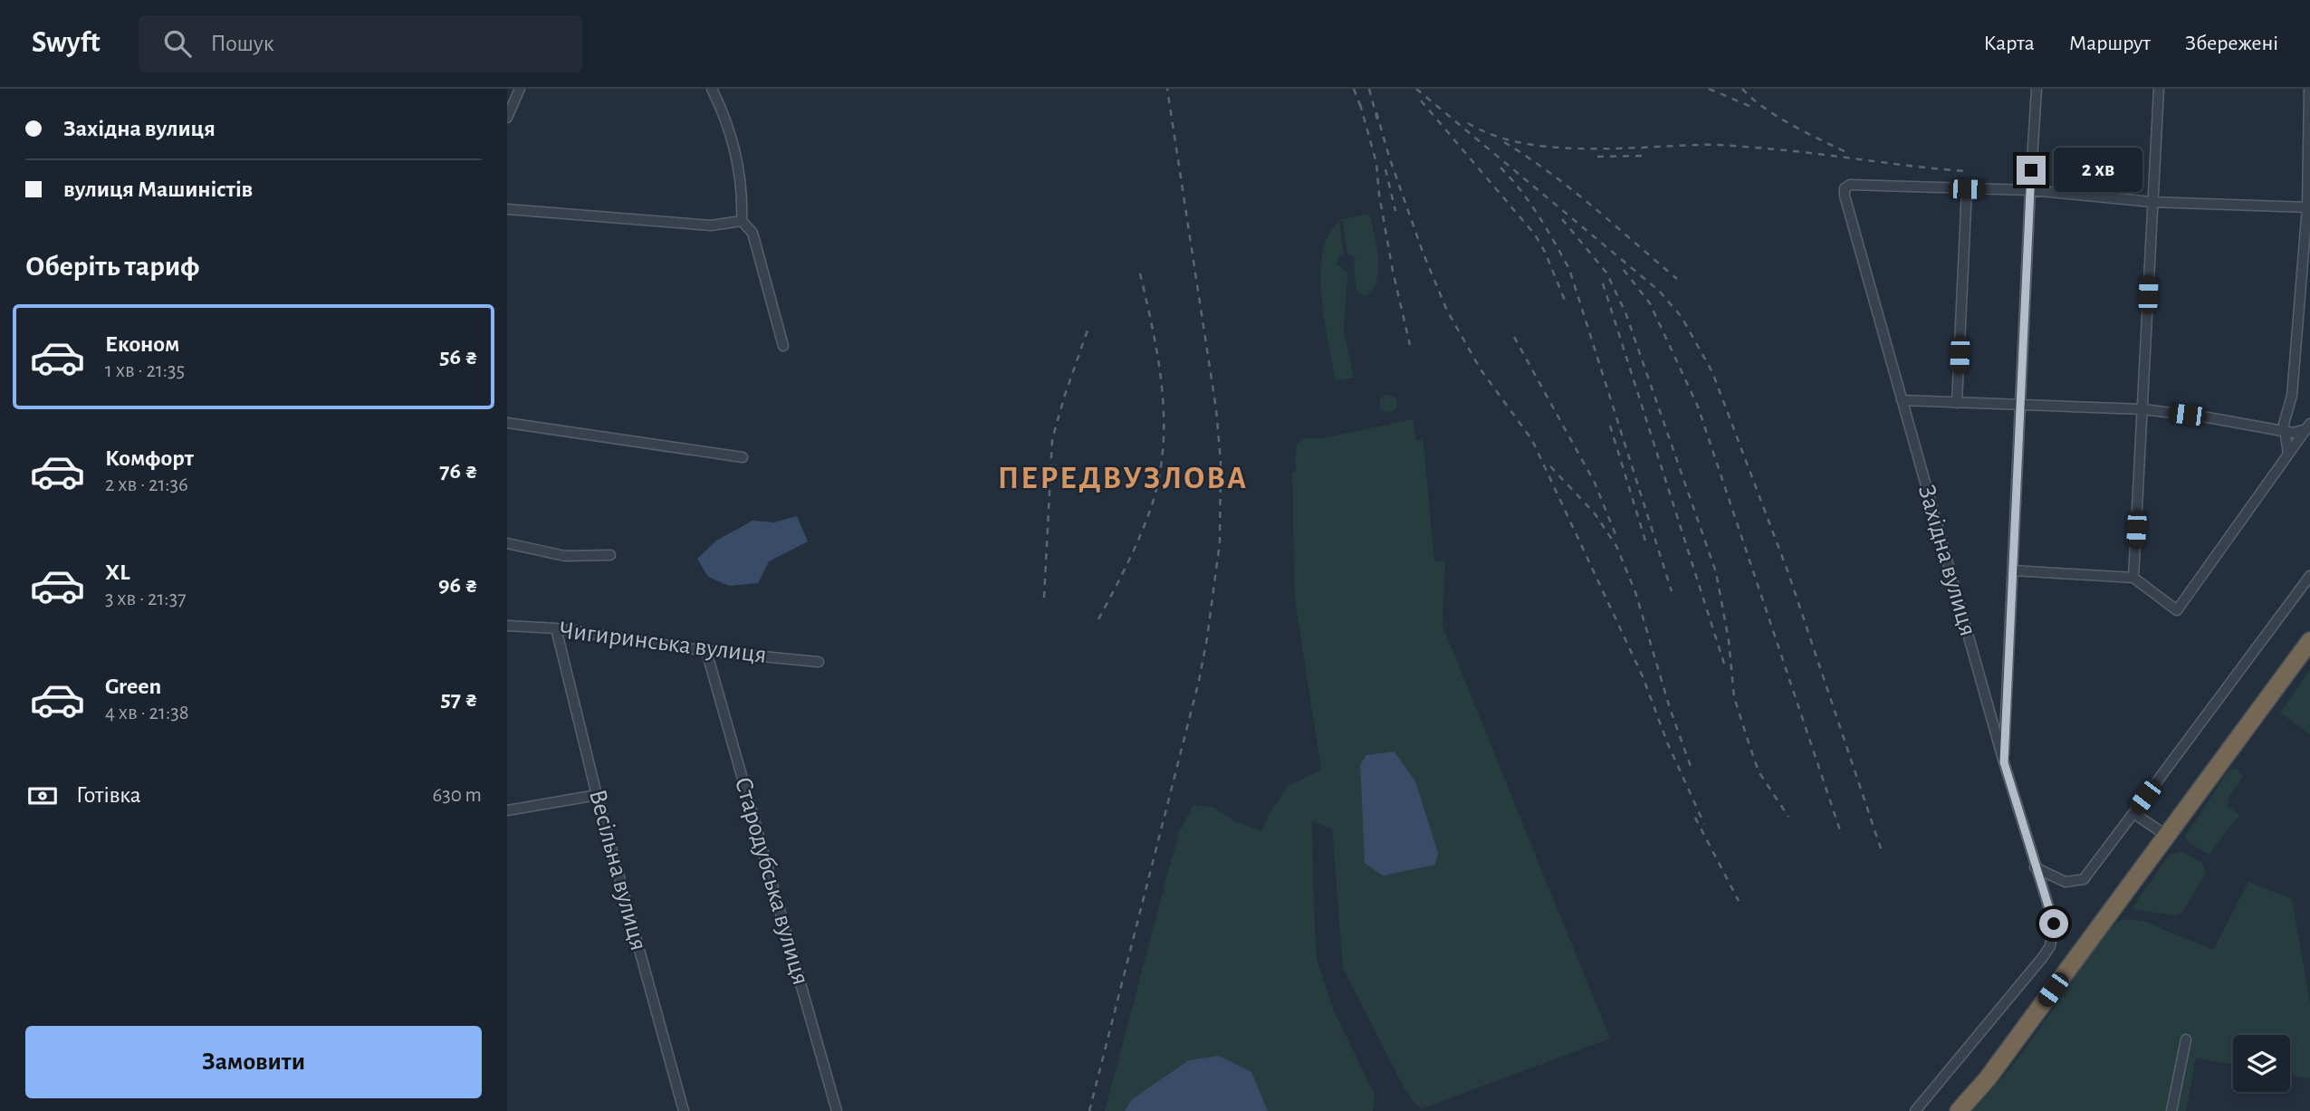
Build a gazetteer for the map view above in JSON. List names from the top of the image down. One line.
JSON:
{"streets":{"street":["Західна вулиця","Чигиринська вулиця","Весільна вулиця","Стародубська вулиця"]},"crossings":[["Чигиринська вулиця","Весільна вулиця"],["Чигиринська вулиця","Стародубська вулиця"]],"districts":["ПЕРЕДВУЗЛОВА"],"page":{"header":"Swyft","search":"Пошук","nav":["Карта","Маршрут","Збережені"],"banner":["Західна вулиця","вулиця Машиністів"],"bubble":"2 хв","heading":"Оберіть тариф","list":[{"name":"Економ","note":"1 хв · 21:35","value":"56 ₴"},{"name":"Комфорт","note":"2 хв · 21:36","value":"76 ₴"},{"name":"XL","note":"3 хв · 21:37","value":"96 ₴"},{"name":"Green","note":"4 хв · 21:38","value":"57 ₴"}],"pay":["Готівка","630 m"],"buttons":"Замовити"}}
